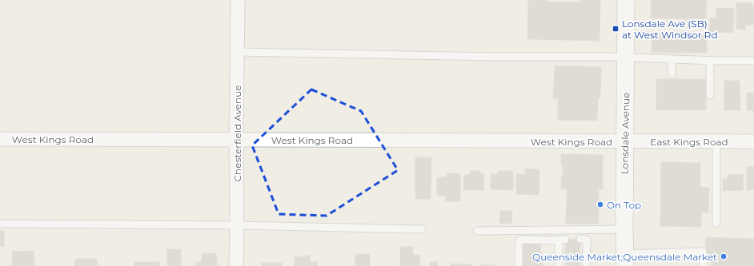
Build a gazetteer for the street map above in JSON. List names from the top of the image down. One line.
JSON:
{"streets":{"street":["Chesterfield Avenue","Lonsdale Avenue","West Kings Road","East Kings Road"]},"crossings":[["Chesterfield Avenue","West Kings Road"],["Lonsdale Avenue","West Kings Road"],["Lonsdale Avenue","East Kings Road"],["West Kings Road","East Kings Road"]],"places":{"transit":["Lonsdale Ave (SB) at West Windsor Rd"],"other":["On Top","Queenside Market;Queensdale Market"]}}
